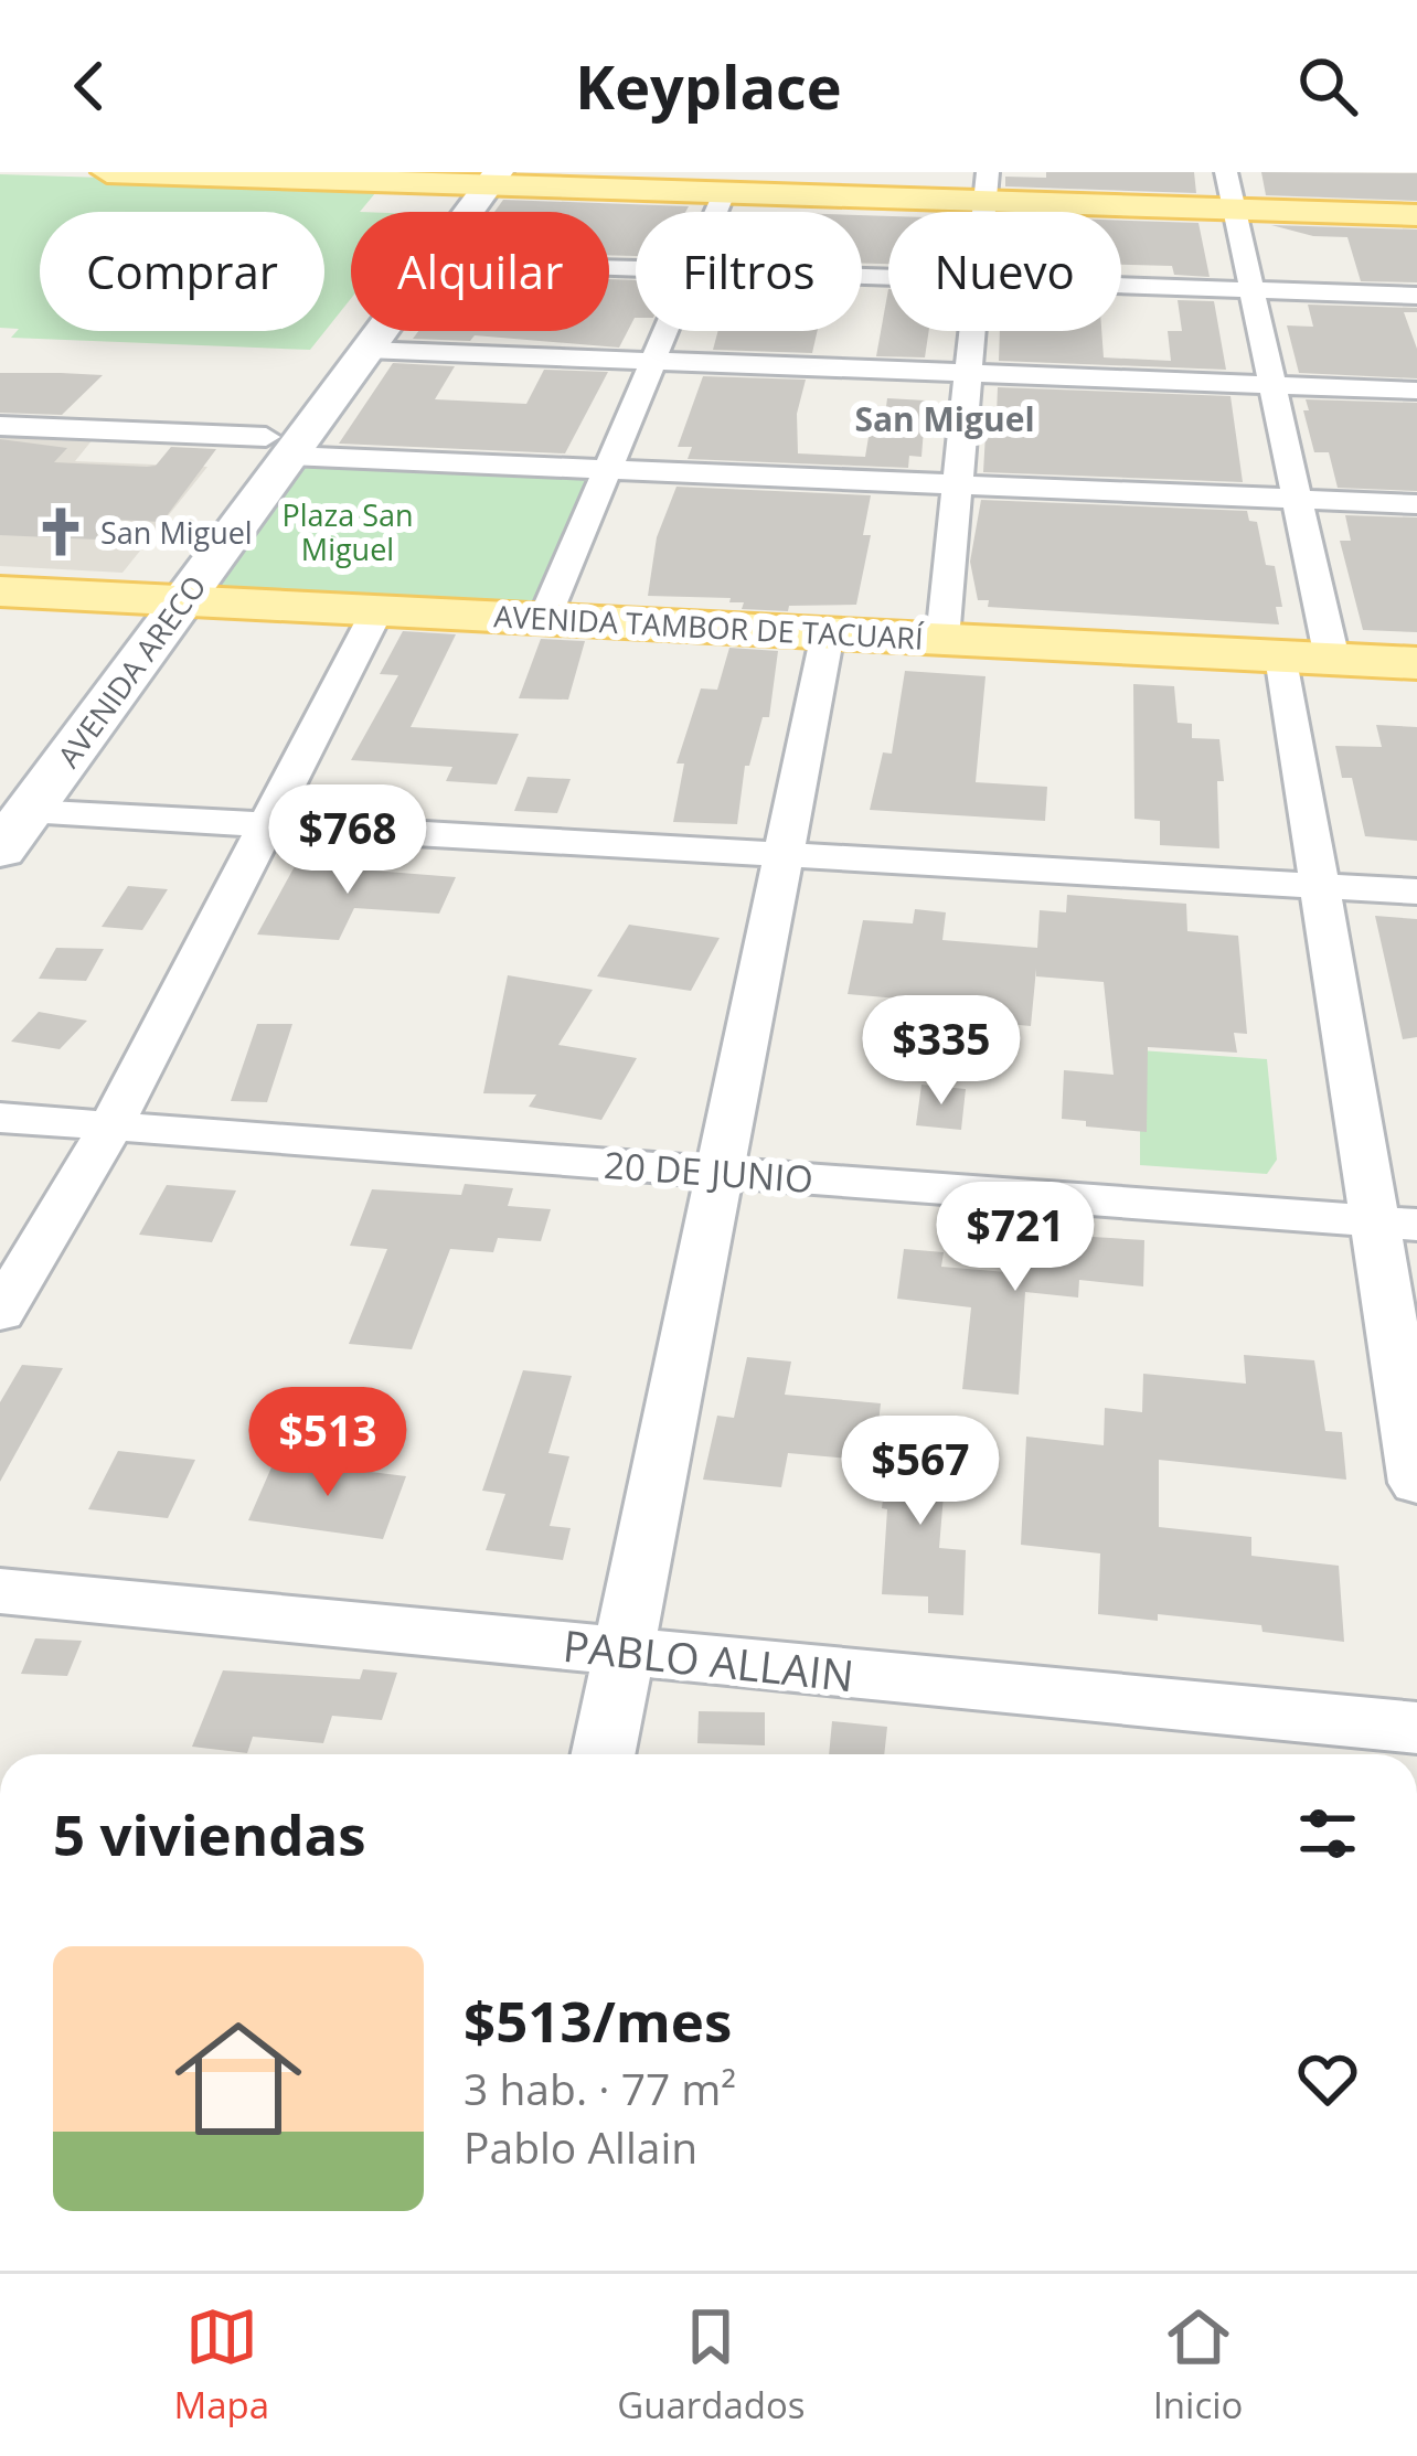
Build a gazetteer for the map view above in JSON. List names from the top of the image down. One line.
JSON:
{"streets":{"main road":["AVENIDA TAMBOR DE TACUARÍ","AVENIDA ARECO"],"street":["20 DE JUNIO","PABLO ALLAIN"]},"crossings":[["AVENIDA TAMBOR DE TACUARÍ","AVENIDA ARECO"]],"districts":["San Miguel"],"parks":["Plaza San Miguel"],"places":{"church":["San Miguel"]},"page":{"header":"Keyplace","chip":["Comprar","Alquilar","Filtros","Nuevo"],"price":["$768","$335","$721","$513","$567"],"heading":"5 viviendas","list":[{"name":"$513/mes","note":"3 hab. · 77 m² · Pablo Allain"}],"tabs":["Mapa","Guardados","Inicio"]}}
